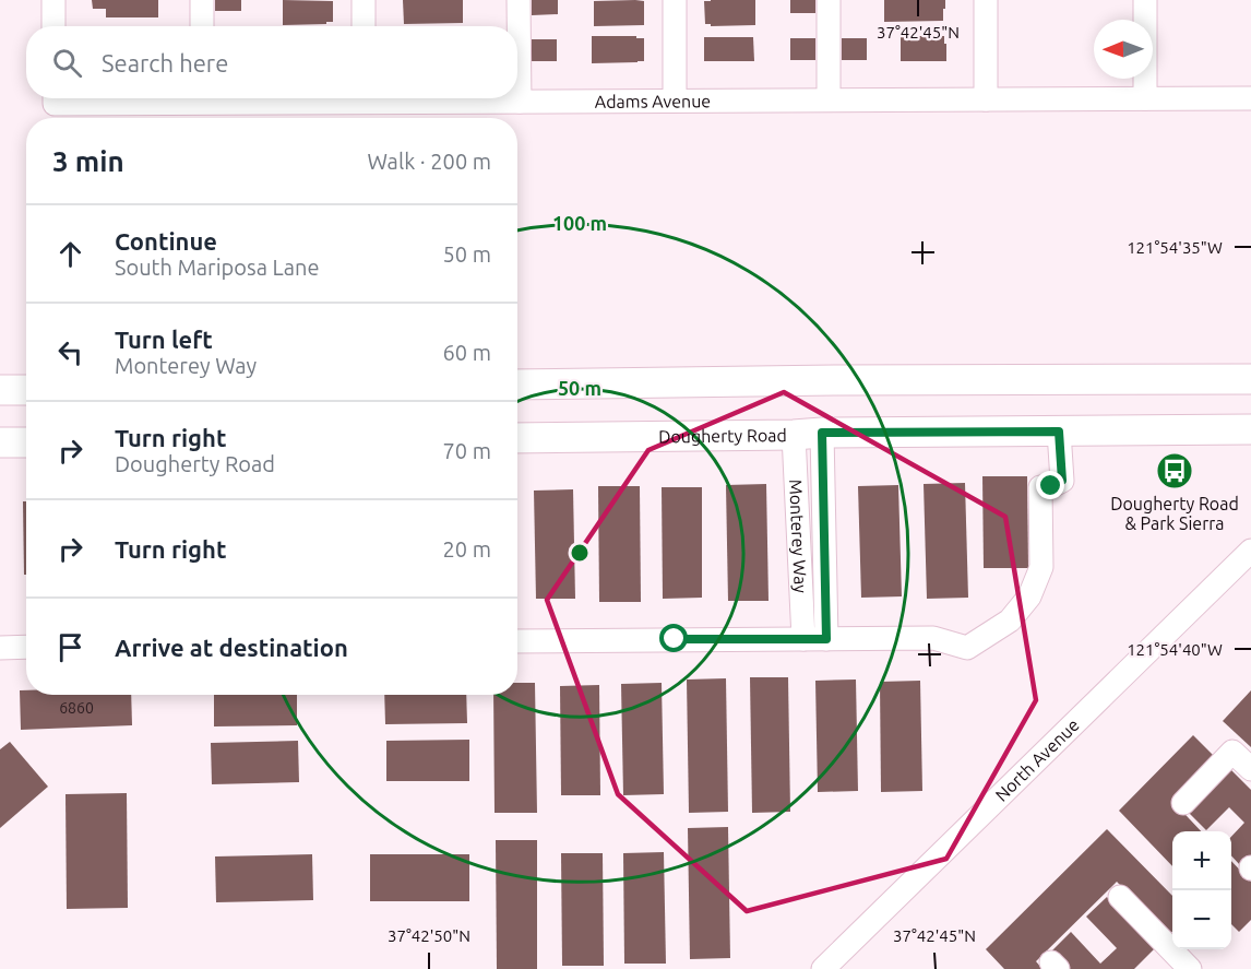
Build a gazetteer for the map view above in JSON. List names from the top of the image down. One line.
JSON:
{"streets":{"main road":["Dougherty Road"],"street":["Adams Avenue","Monterey Way","North Avenue"]},"crossings":[["Dougherty Road","Monterey Way"]],"places":{"bus stop":["Dougherty Road & Park Sierra"]},"house_numbers":["6860"],"north":"left","page":{"search":"Search here","heading":["3 min","Walk · 200 m"],"list":[["Continue","South Mariposa Lane","50 m"],["Turn left","Monterey Way","60 m"],["Turn right","Dougherty Road","70 m"],["Turn right","20 m"],"Arrive at destination"],"map_buttons":["+","−"]},"coordinates":["37°42'45\"N","121°54'35\"W","121°54'40\"W","37°42'50\"N"],"rings":["100 m","50 m"]}
